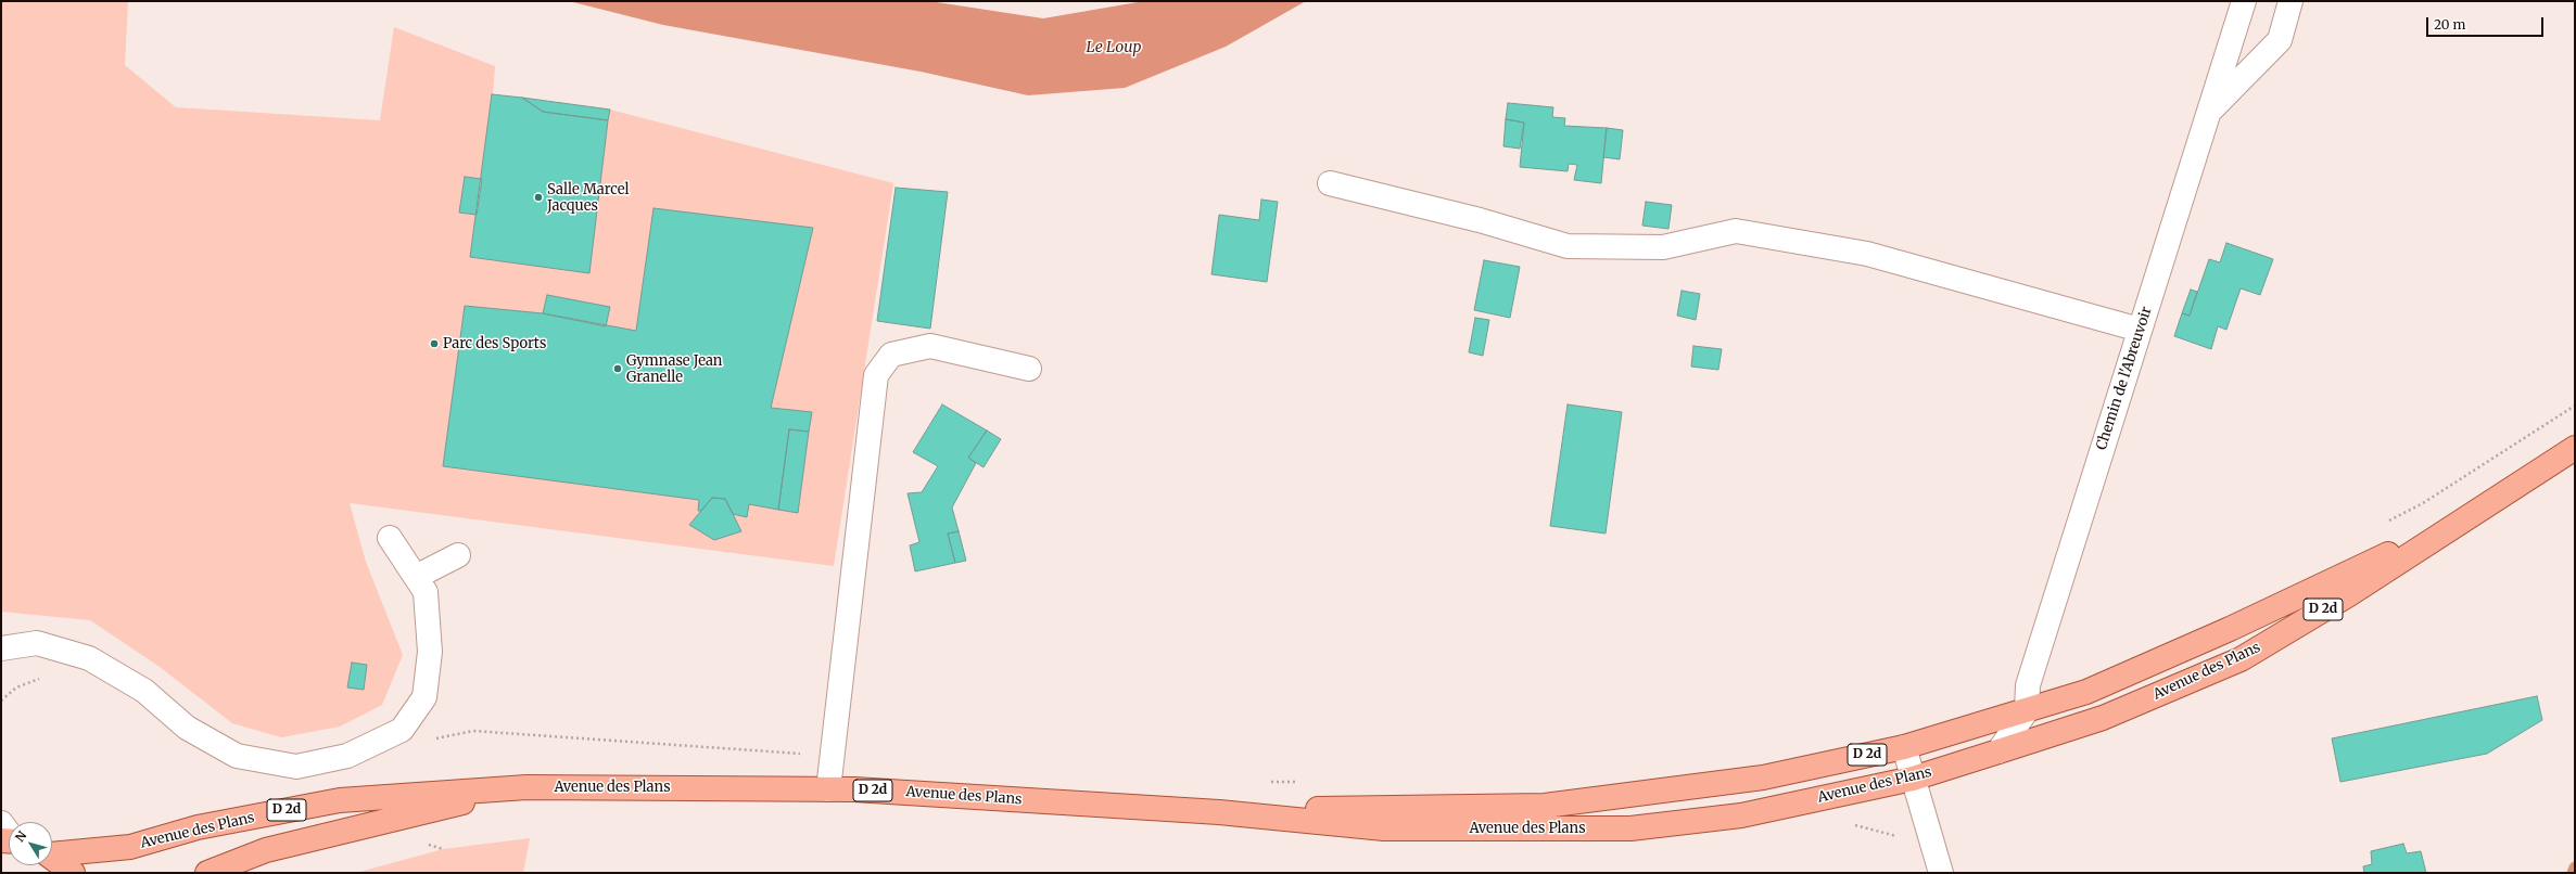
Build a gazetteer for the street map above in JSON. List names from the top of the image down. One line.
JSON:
{"streets":{"main road":["D 2d","Avenue des Plans"],"street":["Chemin de l'Abreuvoir"]},"crossings":[["Chemin de l'Abreuvoir","Avenue des Plans"]],"water":["Le Loup"],"places":["Salle Marcel Jacques","Parc des Sports","Gymnase Jean Granelle"],"scale_bar":"20 m","north":"top left"}
